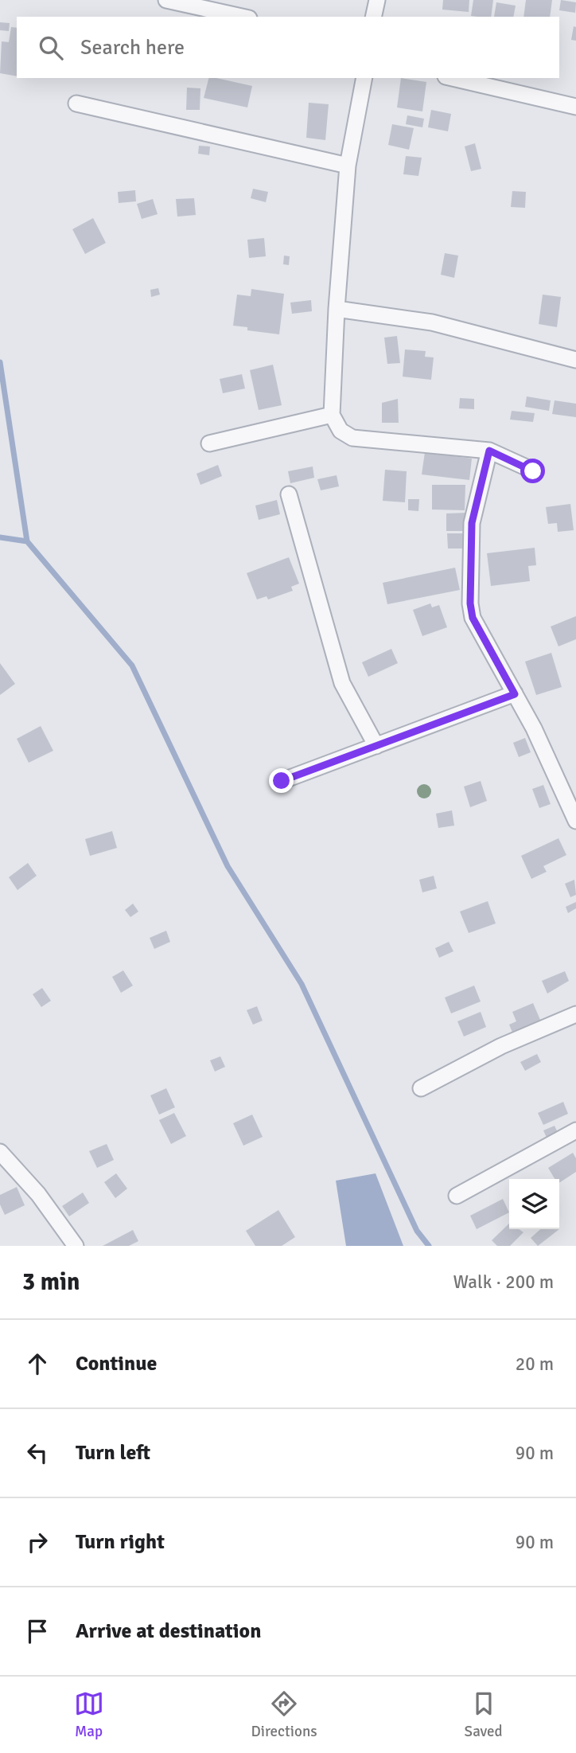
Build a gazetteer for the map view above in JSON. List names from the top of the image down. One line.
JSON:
{"page":{"search":"Search here","heading":["3 min","Walk · 200 m"],"list":[["Continue","20 m"],["Turn left","90 m"],["Turn right","90 m"],"Arrive at destination"],"nav":["Map","Directions","Saved"]}}
